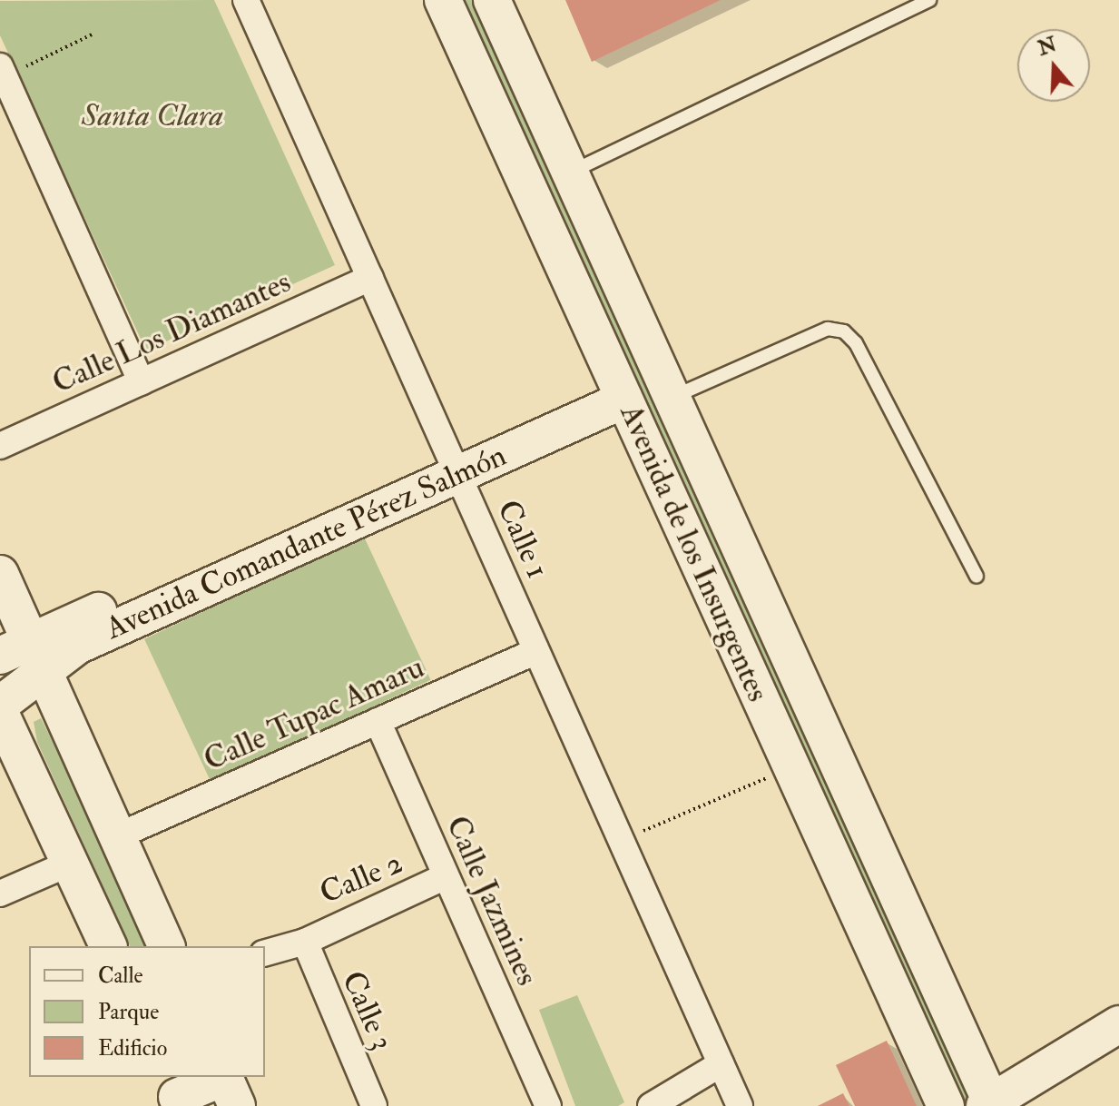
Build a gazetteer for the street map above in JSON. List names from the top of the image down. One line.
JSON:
{"streets":{"main road":["Avenida Comandante Pérez Salmón","Avenida de los Insurgentes"],"street":["Calle Los Diamantes","Calle 1","Calle Tupac Amaru","Calle 2","Calle Jazmines","Calle 3"]},"crossings":[["Calle Los Diamantes","Calle 1"],["Calle 1","Avenida Comandante Pérez Salmón"],["Calle 1","Calle Tupac Amaru"],["Avenida Comandante Pérez Salmón","Avenida de los Insurgentes"],["Calle Tupac Amaru","Calle Jazmines"],["Calle 2","Calle Jazmines"],["Calle 2","Calle 3"]],"parks":["Santa Clara"],"legend":["Calle","Parque","Edificio"],"north":"top"}
